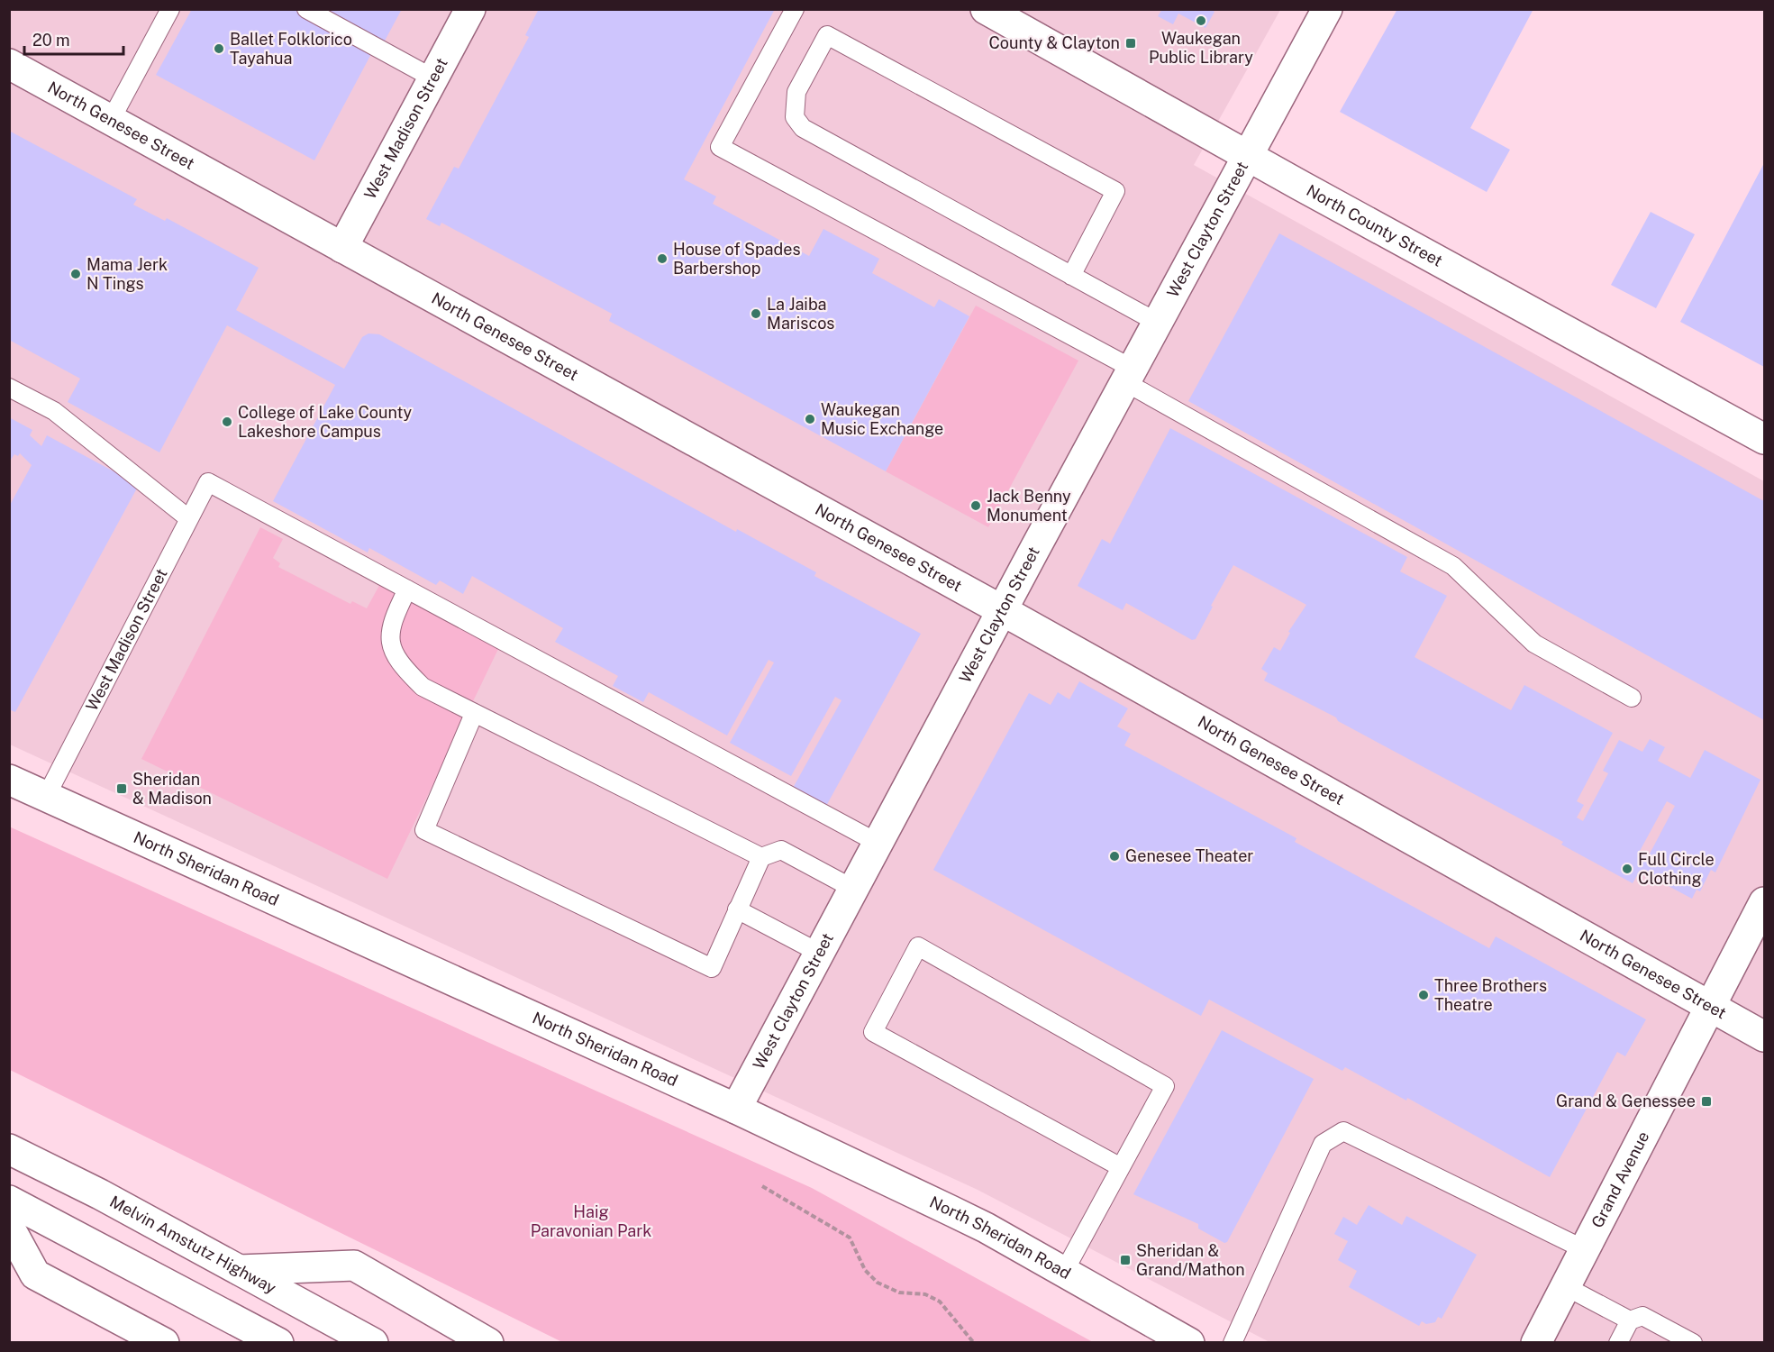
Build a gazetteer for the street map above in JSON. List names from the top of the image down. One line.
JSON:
{"streets":{"main road":["North Genesee Street","West Madison Street","North County Street","West Clayton Street","North Sheridan Road","Grand Avenue","Melvin Amstutz Highway"]},"crossings":[["North Genesee Street","West Madison Street"],["North Genesee Street","West Clayton Street"],["North Genesee Street","Grand Avenue"],["West Madison Street","North Sheridan Road"],["North County Street","West Clayton Street"],["West Clayton Street","North Sheridan Road"]],"parks":["Haig Paravonian Park"],"places":{"other":["Waukegan Public Library","Ballet Folklorico Tayahua","House of Spades Barbershop","Mama Jerk N Tings","La Jaiba Mariscos","Waukegan Music Exchange","College of Lake County Lakeshore Campus","Jack Benny Monument","Genesee Theater","Full Circle Clothing","Three Brothers Theatre"],"transit":["County & Clayton","Sheridan & Madison","Grand & Genessee","Sheridan & Grand/Mathon"]},"scale_bar":"20 m"}
